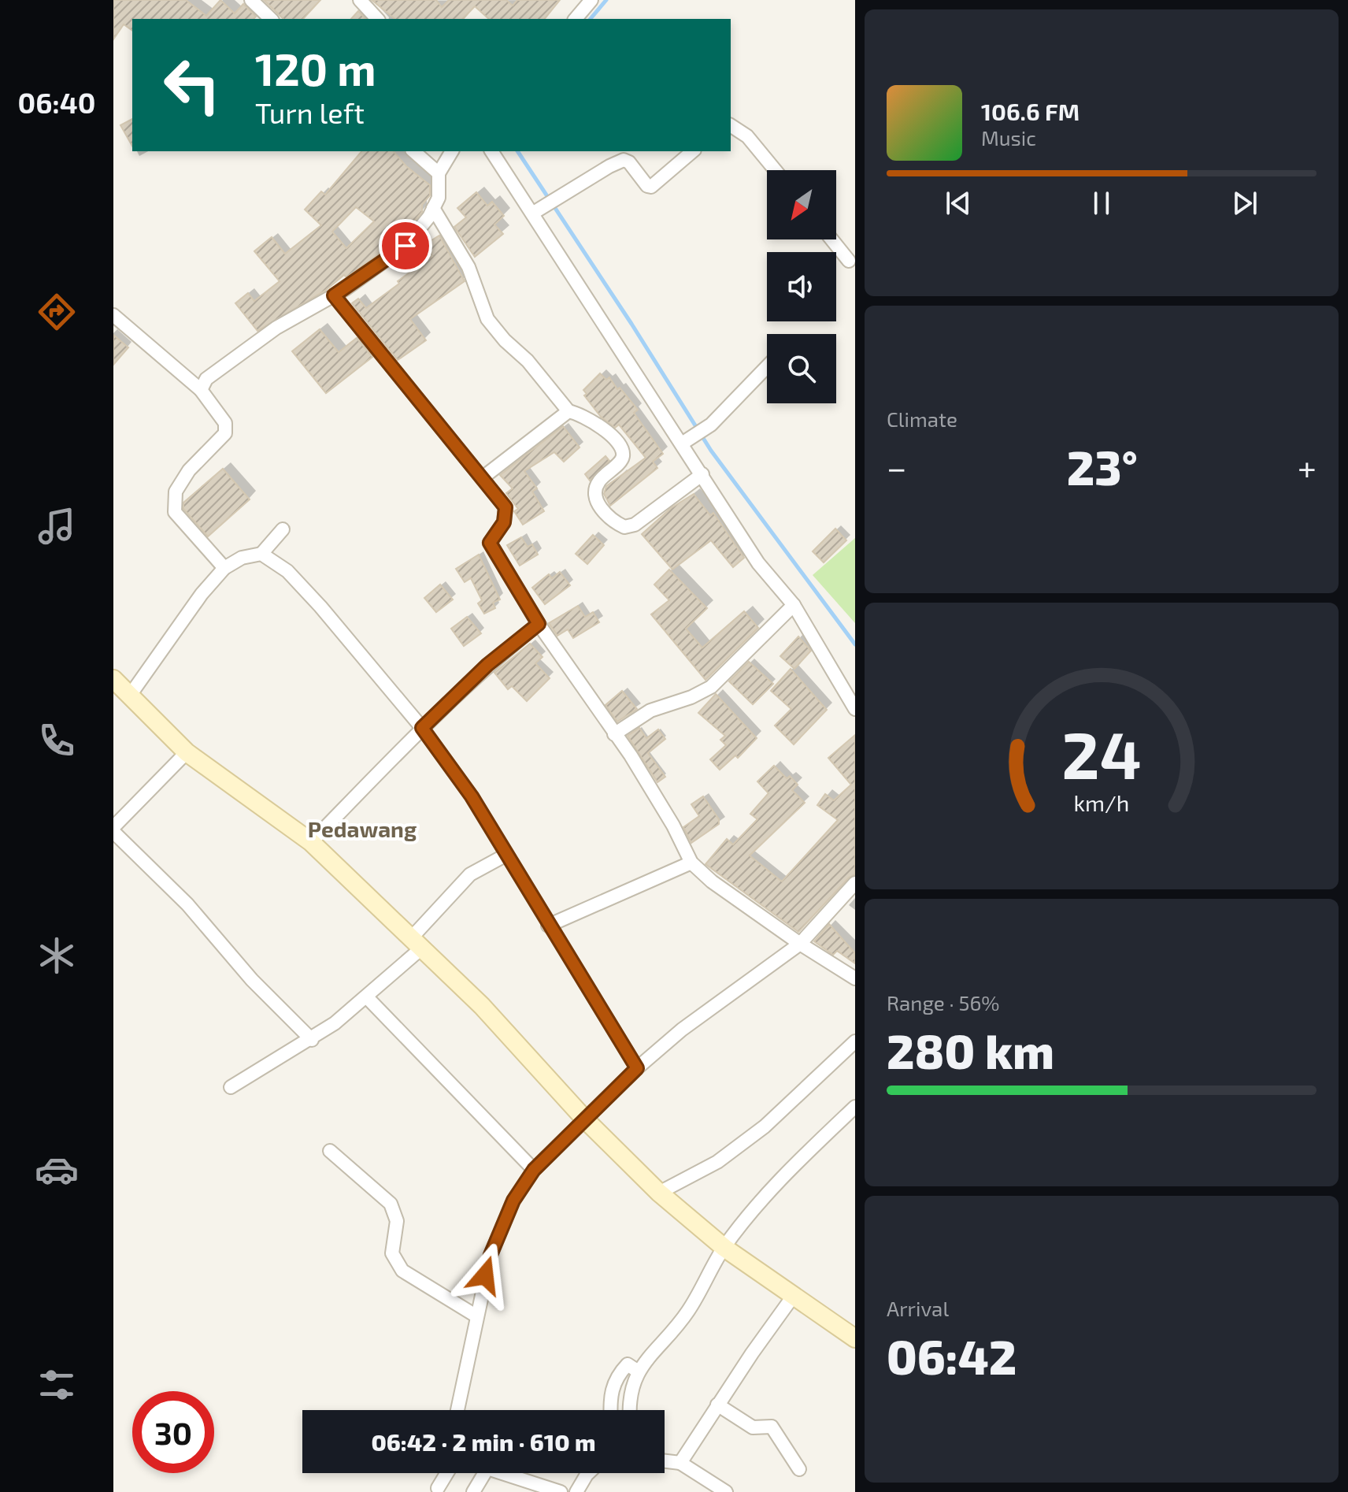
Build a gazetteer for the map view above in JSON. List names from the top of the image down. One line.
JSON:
{"districts":["Pedawang"],"north":"bottom left","page":{"tabs":"06:40","turn":["120 m","Turn left"],"song":["106.6 FM","Music"],"tile":["Climate",["Range · 56%","280 km"],["Arrival","06:42"]],"heat":["−","23°","+"],"limit":"30","trip":"06:42 · 2 min · 610 m","gauge":["24","km/h"]}}
